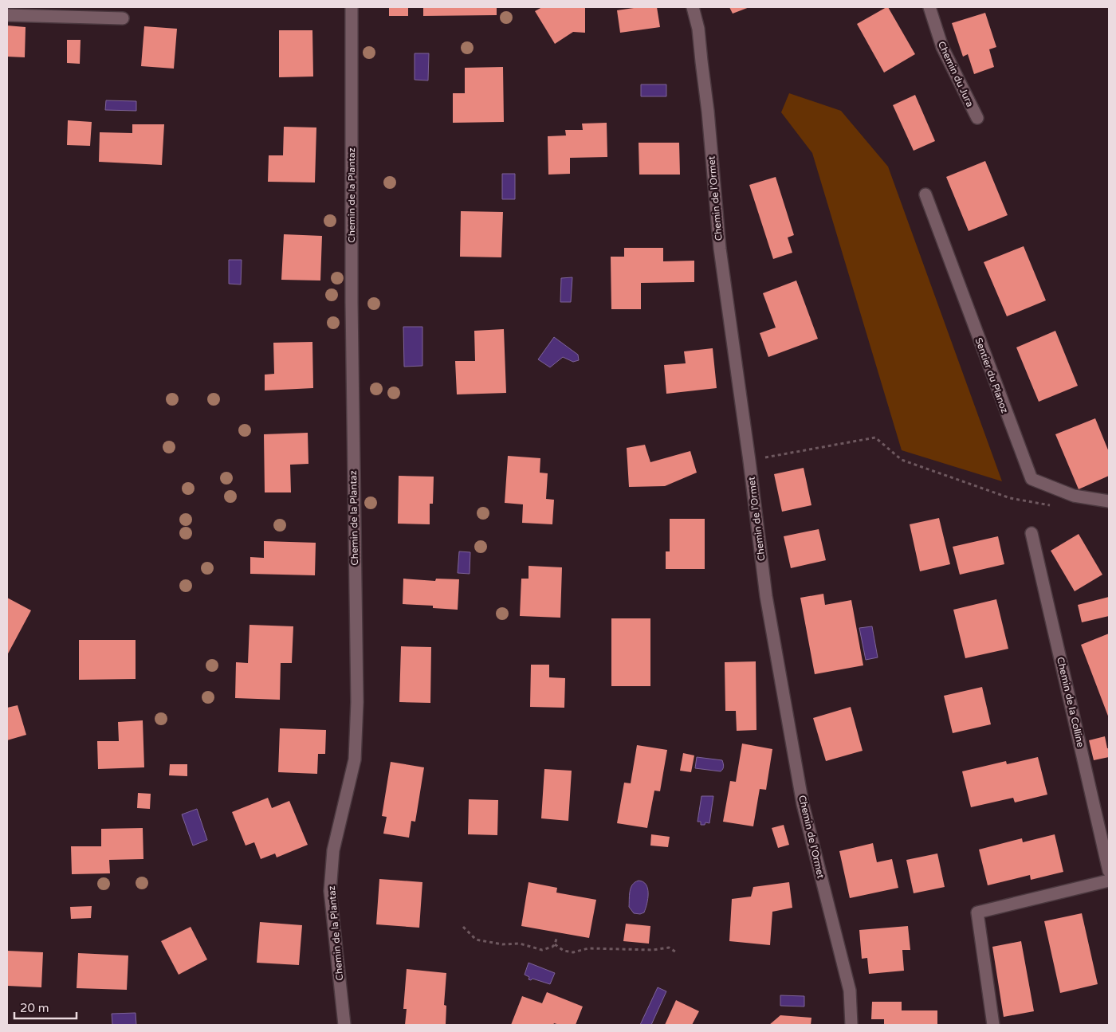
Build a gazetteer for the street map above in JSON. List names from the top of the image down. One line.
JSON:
{"streets":{"street":["Chemin du Jura","Chemin de la Plantaz","Chemin de l'Ormet","Sentier du Planoz","Chemin de la Colline"]},"scale_bar":"20 m"}
